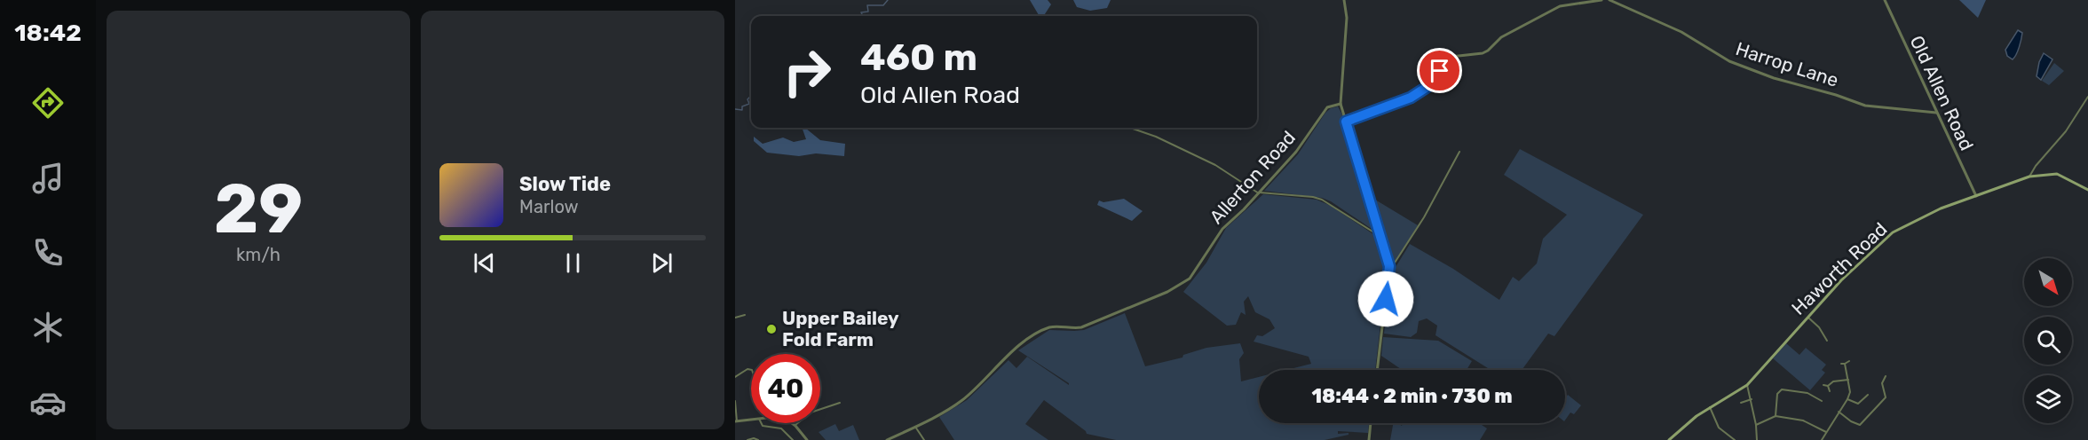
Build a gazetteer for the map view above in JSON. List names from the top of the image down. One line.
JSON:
{"streets":{"main road":["Haworth Road"],"street":["Harrop Lane","Old Allen Road","Allerton Road"]},"crossings":[["Harrop Lane","Old Allen Road"],["Old Allen Road","Haworth Road"]],"places":["Upper Bailey Fold Farm"],"north":"bottom right","page":{"tabs":"18:42","tile":["29","km/h"],"turn":["460 m","Old Allen Road"],"song":["Slow Tide","Marlow"],"limit":"40","trip":"18:44 · 2 min · 730 m"}}
